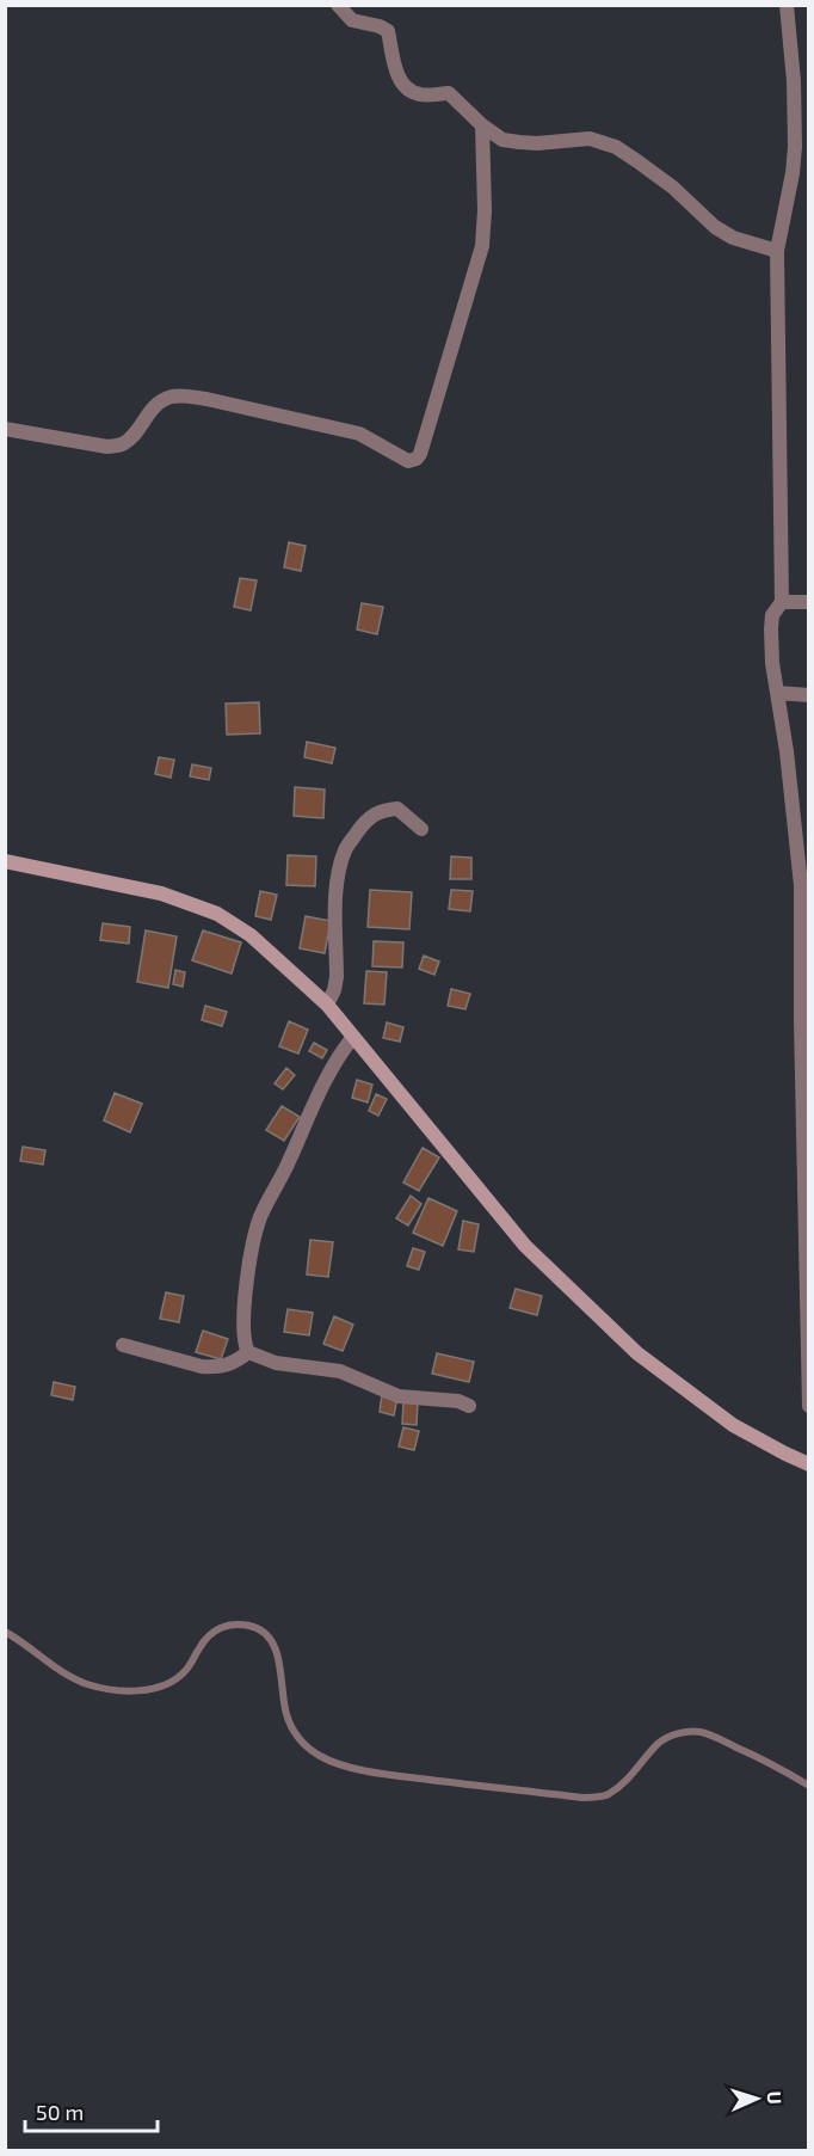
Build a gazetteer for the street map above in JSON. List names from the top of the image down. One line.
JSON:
{"scale_bar":"50 m","north":"right"}
